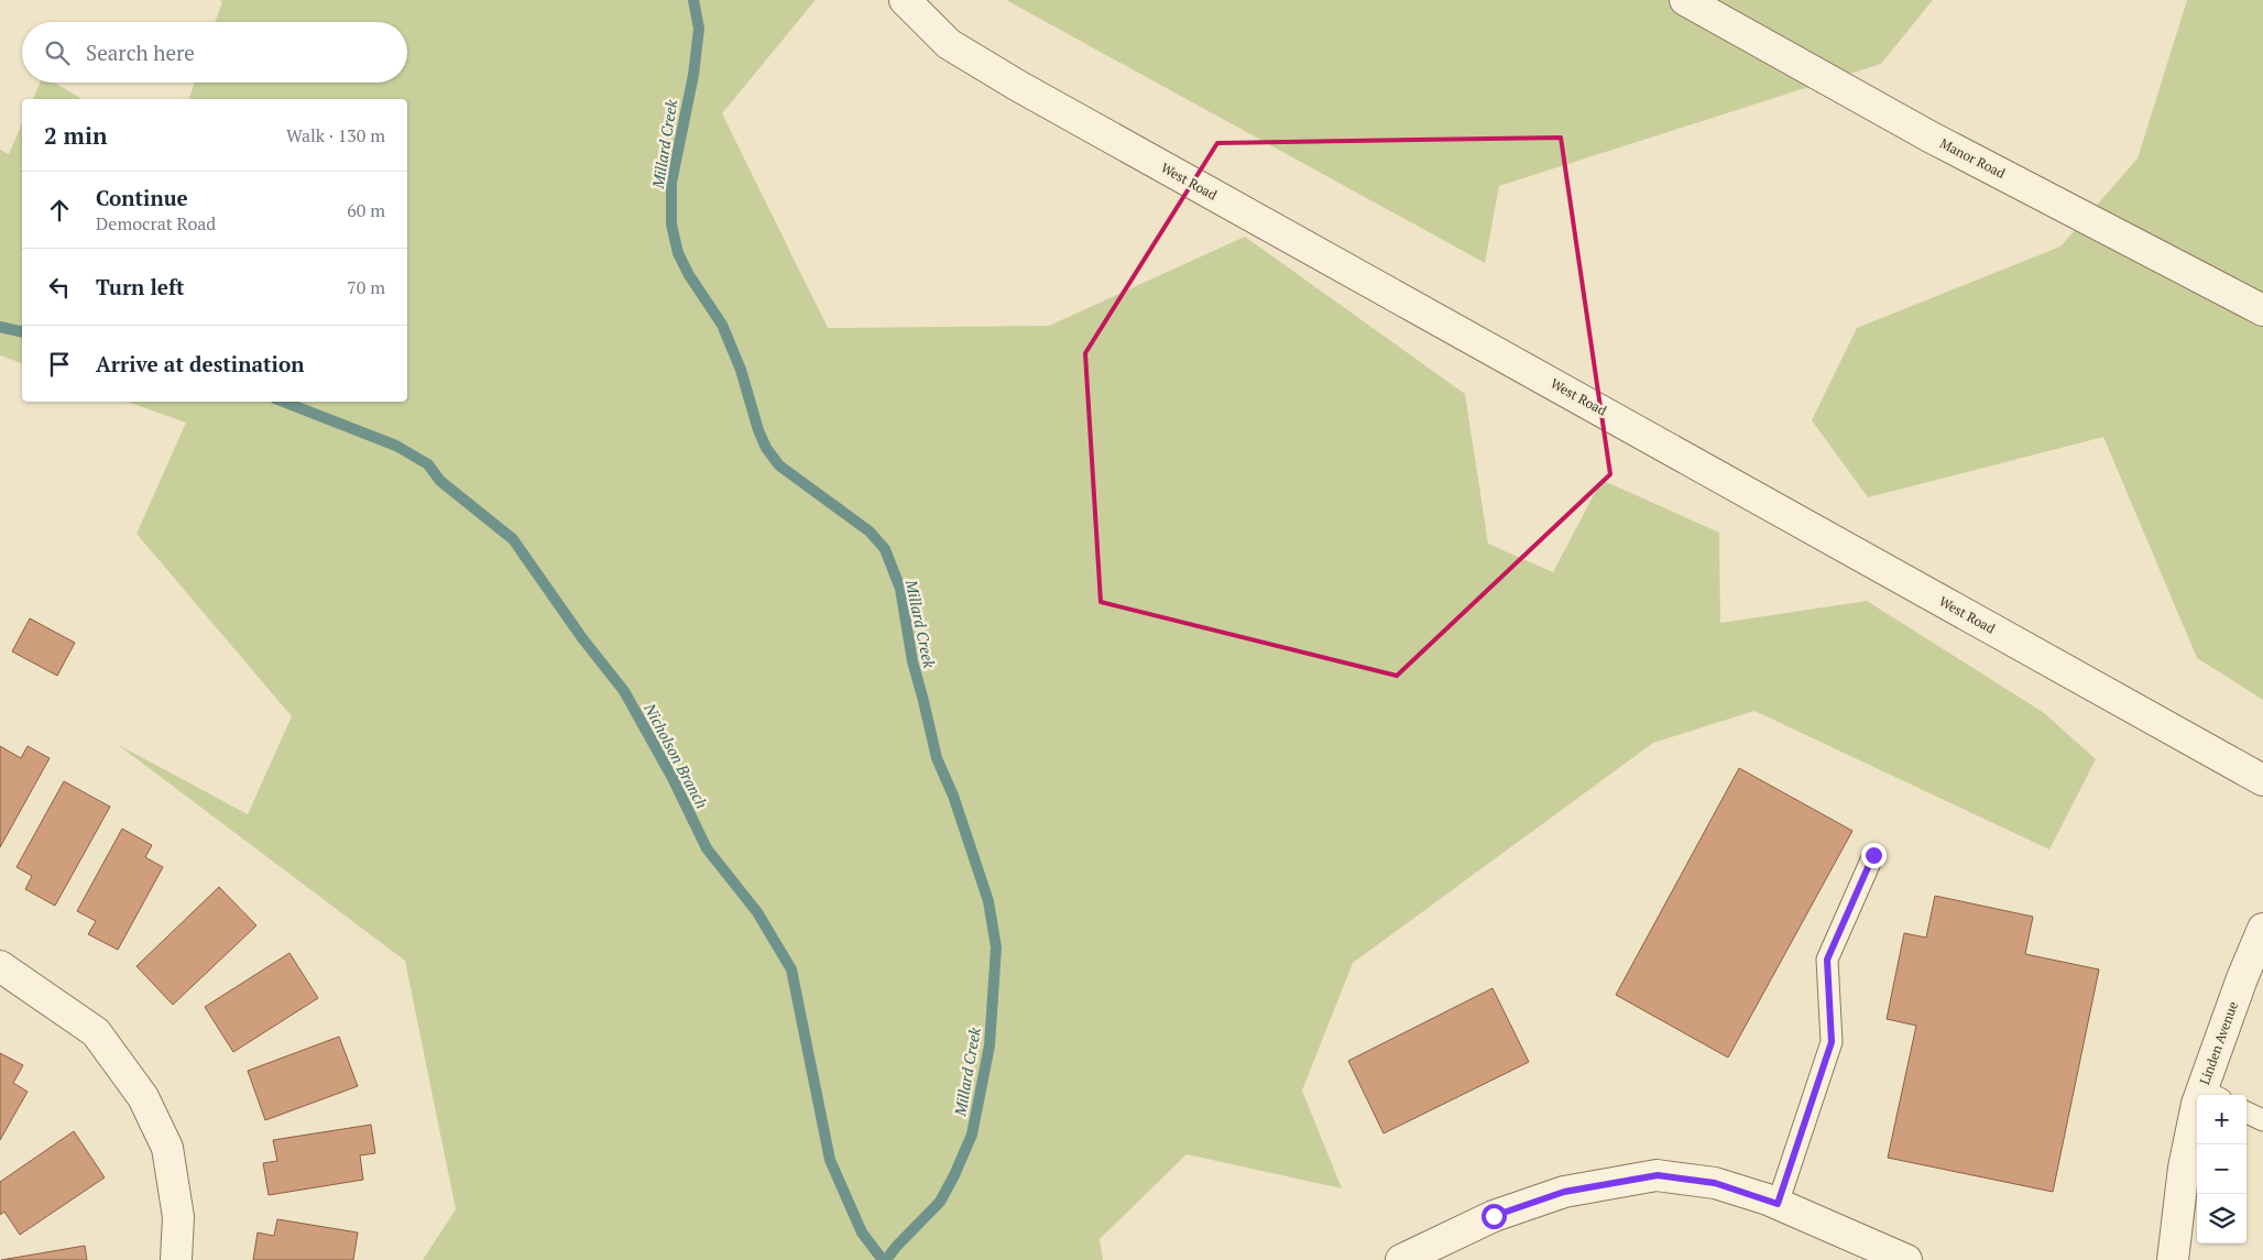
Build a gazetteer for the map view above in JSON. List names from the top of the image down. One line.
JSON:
{"streets":{"street":["Manor Road","West Road","Linden Avenue"]},"water":["Millard Creek","Nicholson Branch"],"page":{"search":"Search here","heading":["2 min","Walk · 130 m"],"list":[["Continue","Democrat Road","60 m"],["Turn left","70 m"],"Arrive at destination"],"map_buttons":["+","−"]}}
